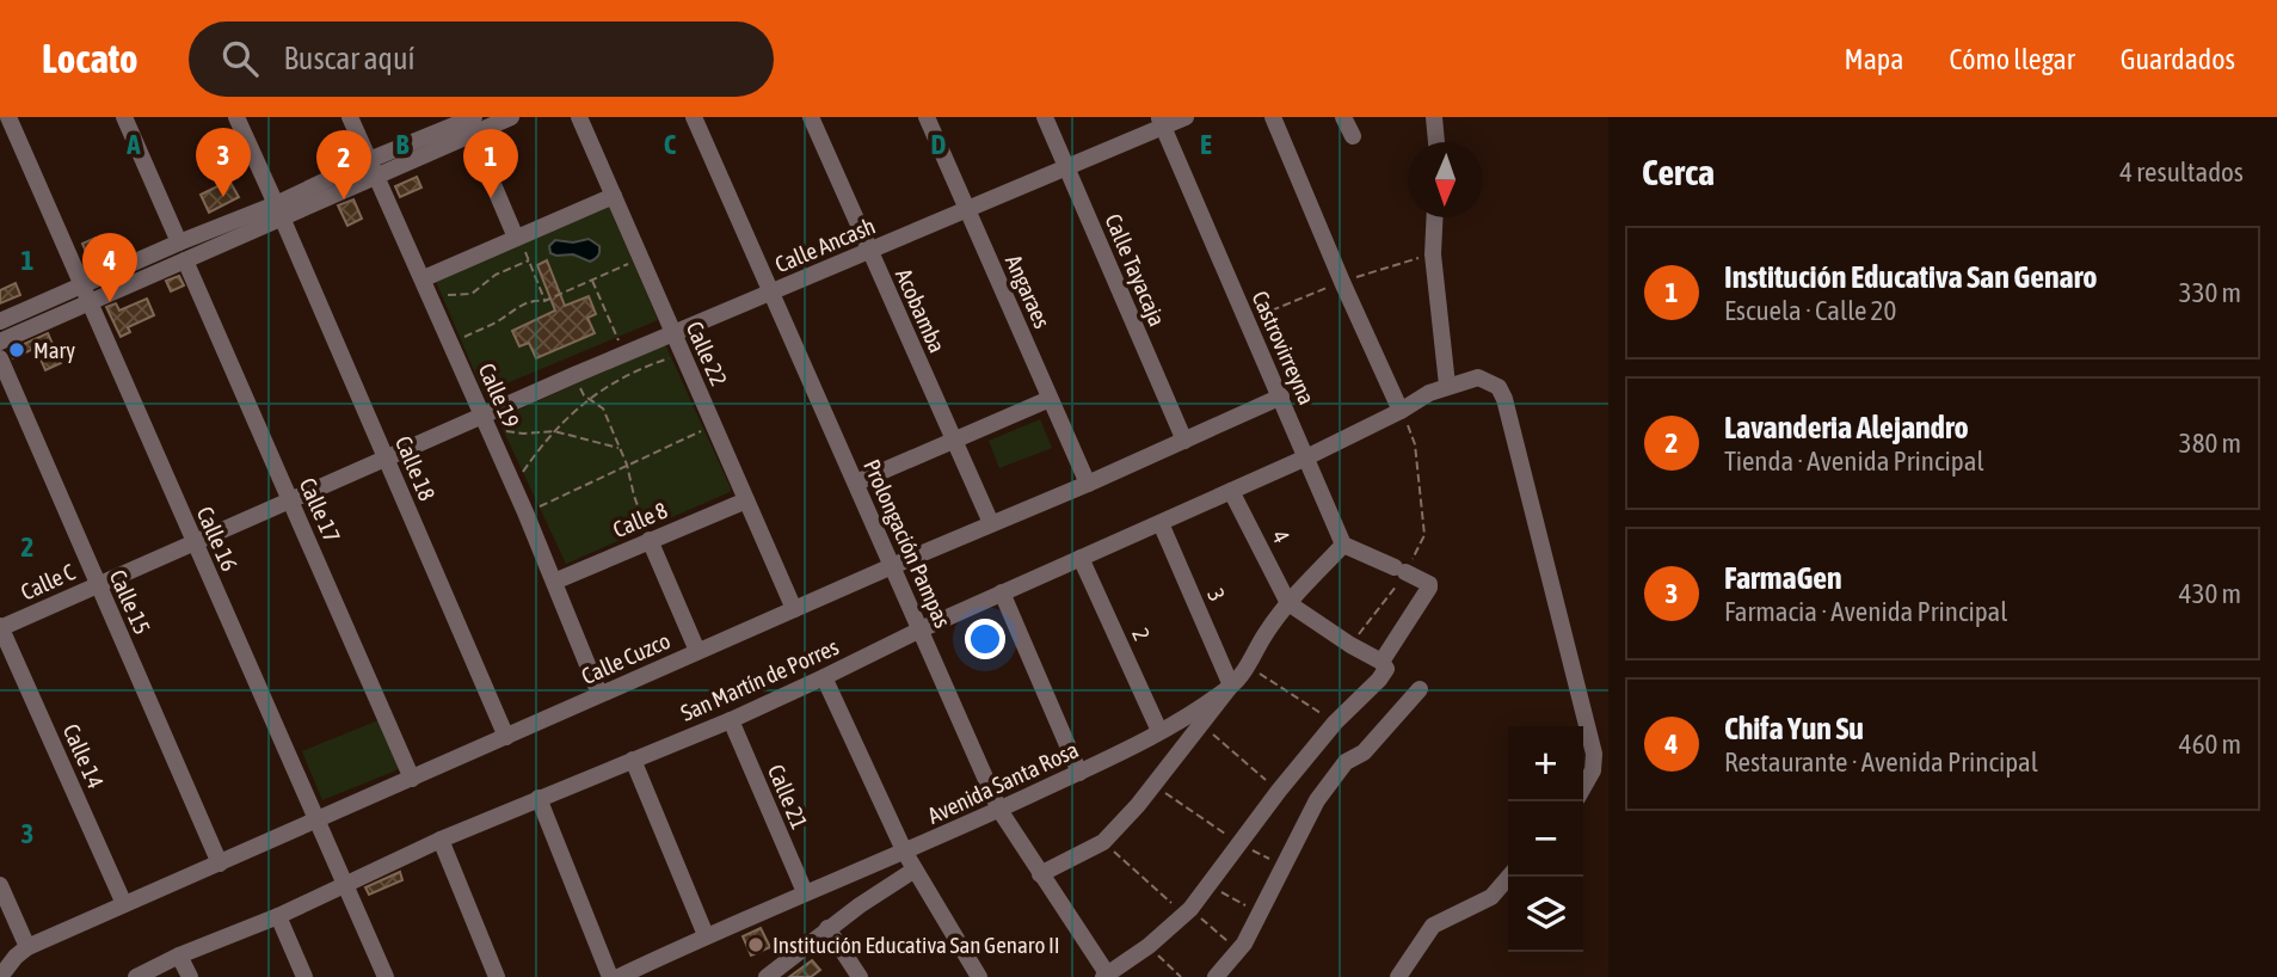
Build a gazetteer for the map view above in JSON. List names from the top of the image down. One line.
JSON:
{"streets":{"street":["Calle Ancash","Calle Tayacaja","Angaraes","Acobamba","Castrovirreyna","Calle 22","Calle 19","Calle 18","Calle 17","Calle 8","4","Calle 16","Prolongación Pampas","Calle C","3","Calle 15","2","Calle Cuzco","San Martín de Porres","Calle 14","Avenida Santa Rosa","Calle 21"]},"crossings":[["Calle Ancash","Calle Tayacaja"],["Calle Ancash","Angaraes"],["Calle Ancash","Acobamba"],["Calle Ancash","Castrovirreyna"],["Calle Ancash","Calle 22"],["Calle Ancash","Calle 19"],["Calle Ancash","Prolongación Pampas"],["Calle Ancash","Calle C"],["Calle Tayacaja","Calle Cuzco"],["Angaraes","Calle Cuzco"],["Acobamba","Calle Cuzco"],["Castrovirreyna","Calle Cuzco"],["Castrovirreyna","San Martín de Porres"],["Castrovirreyna","Avenida Santa Rosa"],["Calle 22","Calle 8"],["Calle 22","Calle Cuzco"],["Calle 19","Calle 8"],["Calle 19","Calle C"],["Calle 19","Calle Cuzco"],["Calle 18","Calle C"],["Calle 18","Calle Cuzco"],["Calle 17","Calle C"],["Calle 17","Calle Cuzco"],["4","San Martín de Porres"],["4","Avenida Santa Rosa"],["Calle 16","Calle C"],["Calle 16","Calle Cuzco"],["Calle 16","San Martín de Porres"],["Prolongación Pampas","Calle Cuzco"],["Prolongación Pampas","San Martín de Porres"],["Prolongación Pampas","Avenida Santa Rosa"],["Calle C","Calle 15"],["Calle C","Calle 14"],["3","San Martín de Porres"],["3","Avenida Santa Rosa"],["Calle 15","Calle Cuzco"],["2","San Martín de Porres"],["2","Avenida Santa Rosa"],["Calle Cuzco","Calle 14"],["San Martín de Porres","Calle 21"],["Avenida Santa Rosa","Calle 21"]],"places":["Mary","Institución Educativa San Genaro II"],"north":"bottom","page":{"header":"Locato","search":"Buscar aquí","nav":["Mapa","Cómo llegar","Guardados"],"heading":["Cerca","4 resultados"],"pins":["3","1","2","4"],"list":[{"mark":"1","name":"Institución Educativa San Genaro","note":"Escuela · Calle 20","value":"330 m"},{"mark":"2","name":"Lavanderia Alejandro","note":"Tienda · Avenida Principal","value":"380 m"},{"mark":"3","name":"FarmaGen","note":"Farmacia · Avenida Principal","value":"430 m"},{"mark":"4","name":"Chifa Yun Su","note":"Restaurante · Avenida Principal","value":"460 m"}],"map_buttons":["+","−"]},"grid":{"columns":["A","B","C","D","E"],"rows":["1","2","3"]}}
